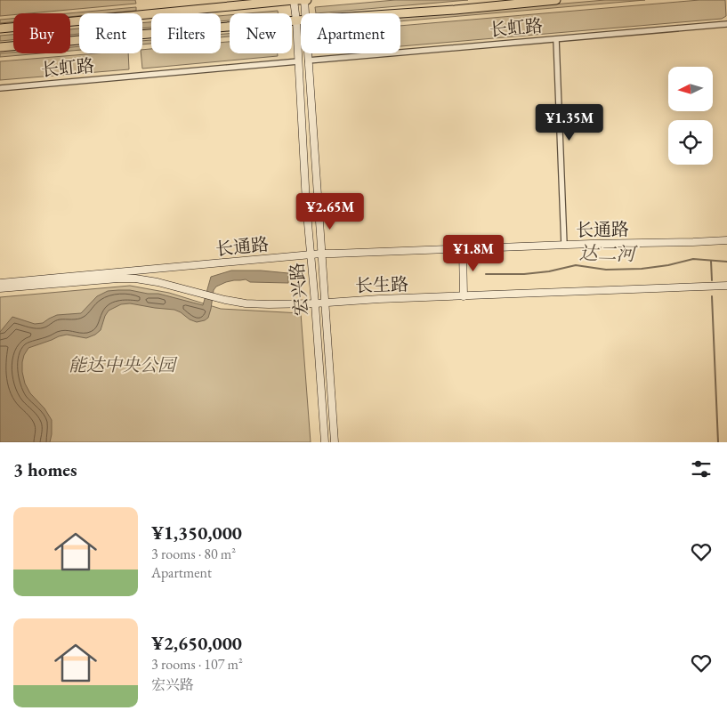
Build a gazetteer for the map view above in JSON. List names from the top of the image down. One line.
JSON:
{"streets":{"street":["长虹路","长通路","长生路","宏兴路"]},"crossings":[["长虹路","宏兴路"],["长通路","宏兴路"],["长生路","宏兴路"]],"water":["达二河"],"parks":["能达中央公园"],"north":"left","page":{"chip":["Buy","Rent","Filters","New","Apartment"],"price":["¥1.35M","¥2.65M","¥1.8M"],"heading":"3 homes","list":[{"name":"¥1,350,000","note":"3 rooms · 80 m² · Apartment"},{"name":"¥2,650,000","note":"3 rooms · 107 m² · 宏兴路"}]}}
